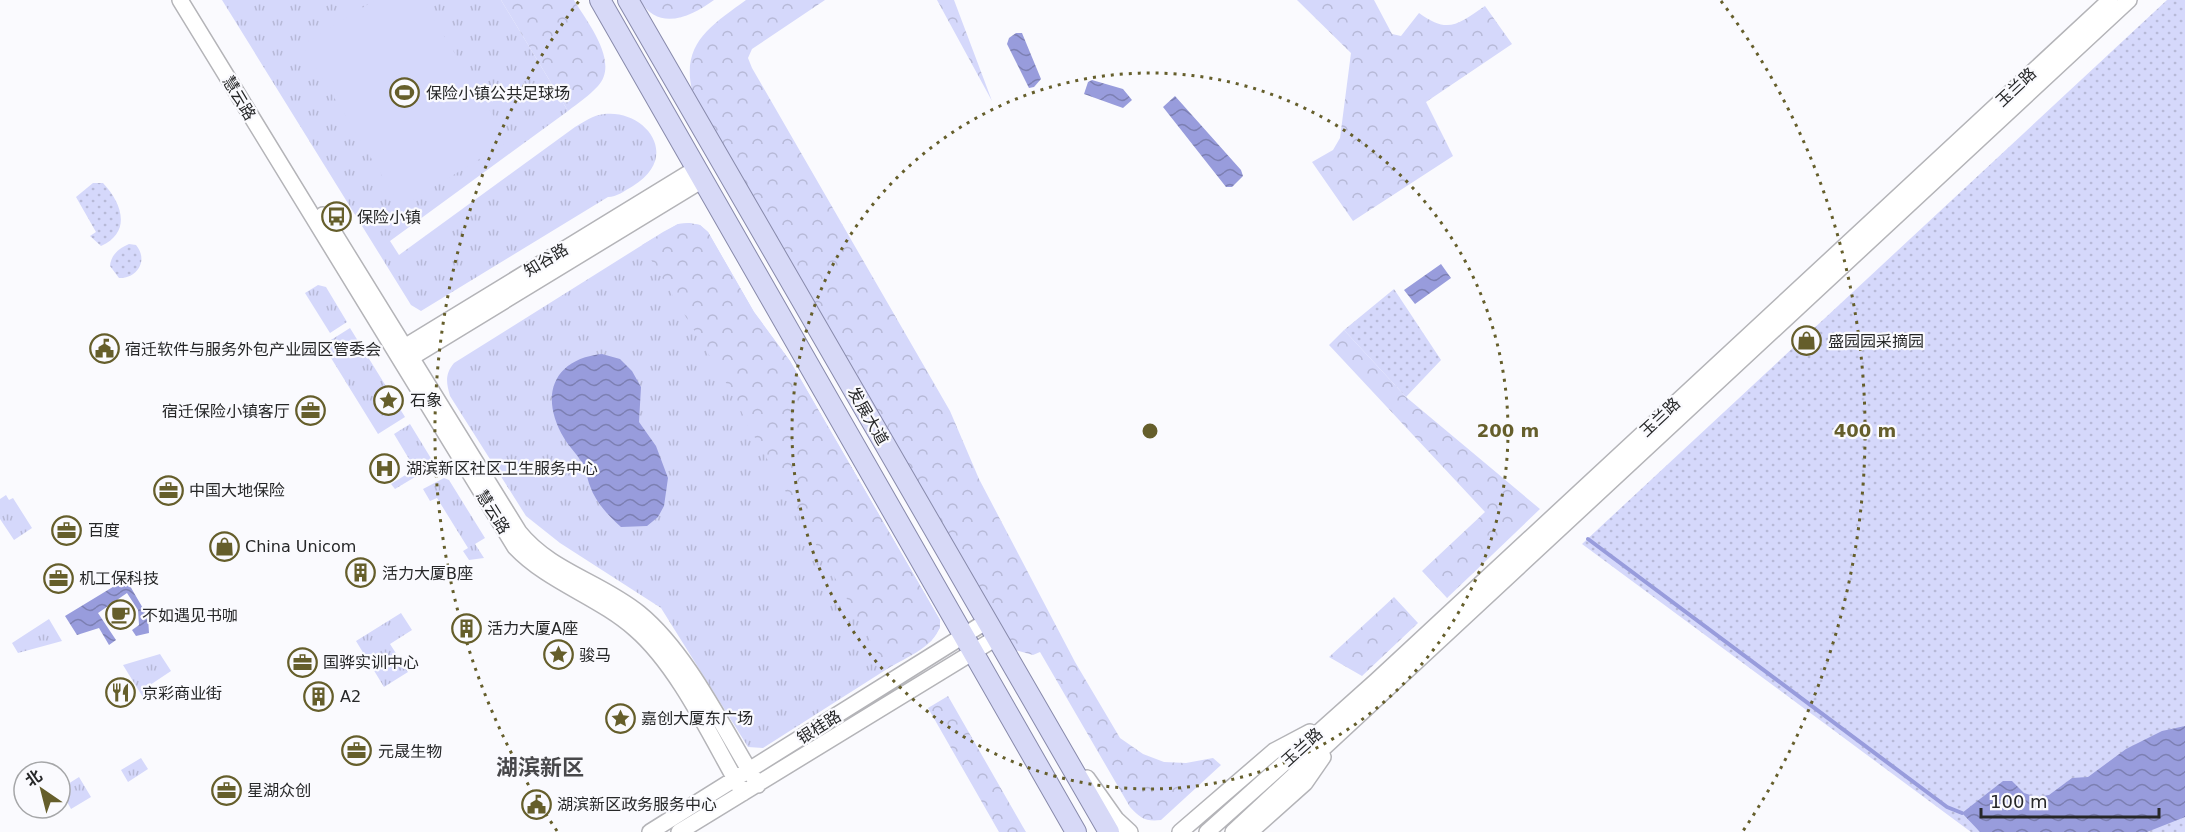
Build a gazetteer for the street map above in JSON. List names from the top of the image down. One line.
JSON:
{"streets":{"main road":["发展大道"],"street":["玉兰路","慧云路","知谷路","银桂路"]},"crossings":[["慧云路","知谷路"],["慧云路","银桂路"],["知谷路","发展大道"],["发展大道","银桂路"]],"districts":["湖滨新区"],"places":{"sports":["保险小镇公共足球场"],"bus stop":["保险小镇"],"shop":["盛园园采摘园","China Unicom"],"public building":["宿迁软件与服务外包产业园区管委会","湖滨新区政务服务中心"],"place":["石象","骏马","嘉创大厦东广场"],"office":["宿迁保险小镇客厅","中国大地保险","百度","机工保科技","国骅实训中心","元晟生物","星湖众创"],"hospital":["湖滨新区社区卫生服务中心"],"building":["活力大厦B座","活力大厦A座","A2"],"cafe":["不如遇见书咖"],"restaurant":["京彩商业街"]},"scale_bar":"100 m","north":"top left","rings":["200 m","400 m"]}
